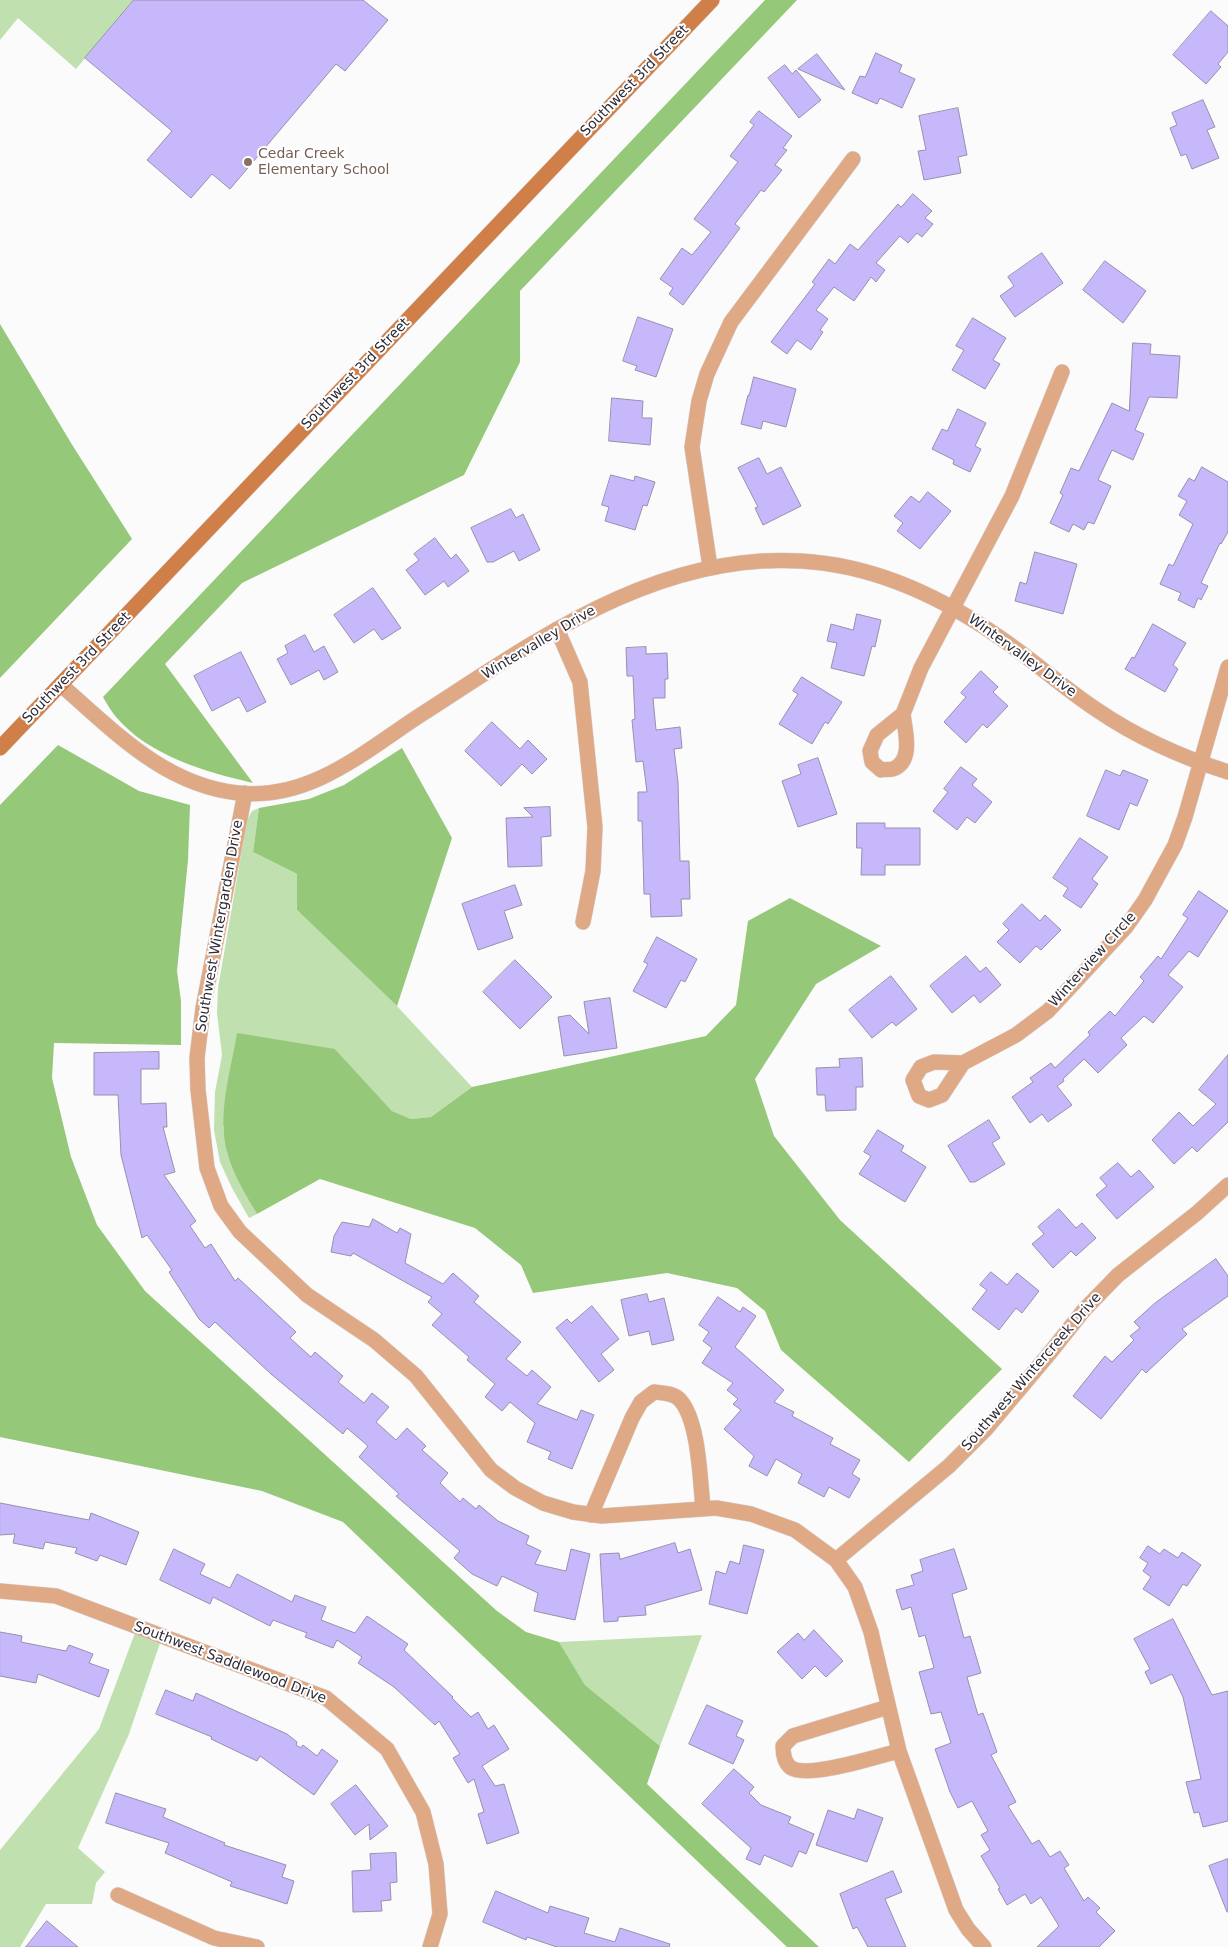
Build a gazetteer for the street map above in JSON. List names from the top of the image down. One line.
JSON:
{"streets":{"main road":["Southwest 3rd Street"],"street":["Wintervalley Drive","Southwest Wintergarden Drive","Winterview Circle","Southwest Wintercreek Drive","Southwest Saddlewood Drive"]},"crossings":[["Southwest 3rd Street","Wintervalley Drive"],["Wintervalley Drive","Southwest Wintergarden Drive"],["Wintervalley Drive","Winterview Circle"],["Southwest Wintergarden Drive","Southwest Wintercreek Drive"]],"places":["Cedar Creek Elementary School"]}
